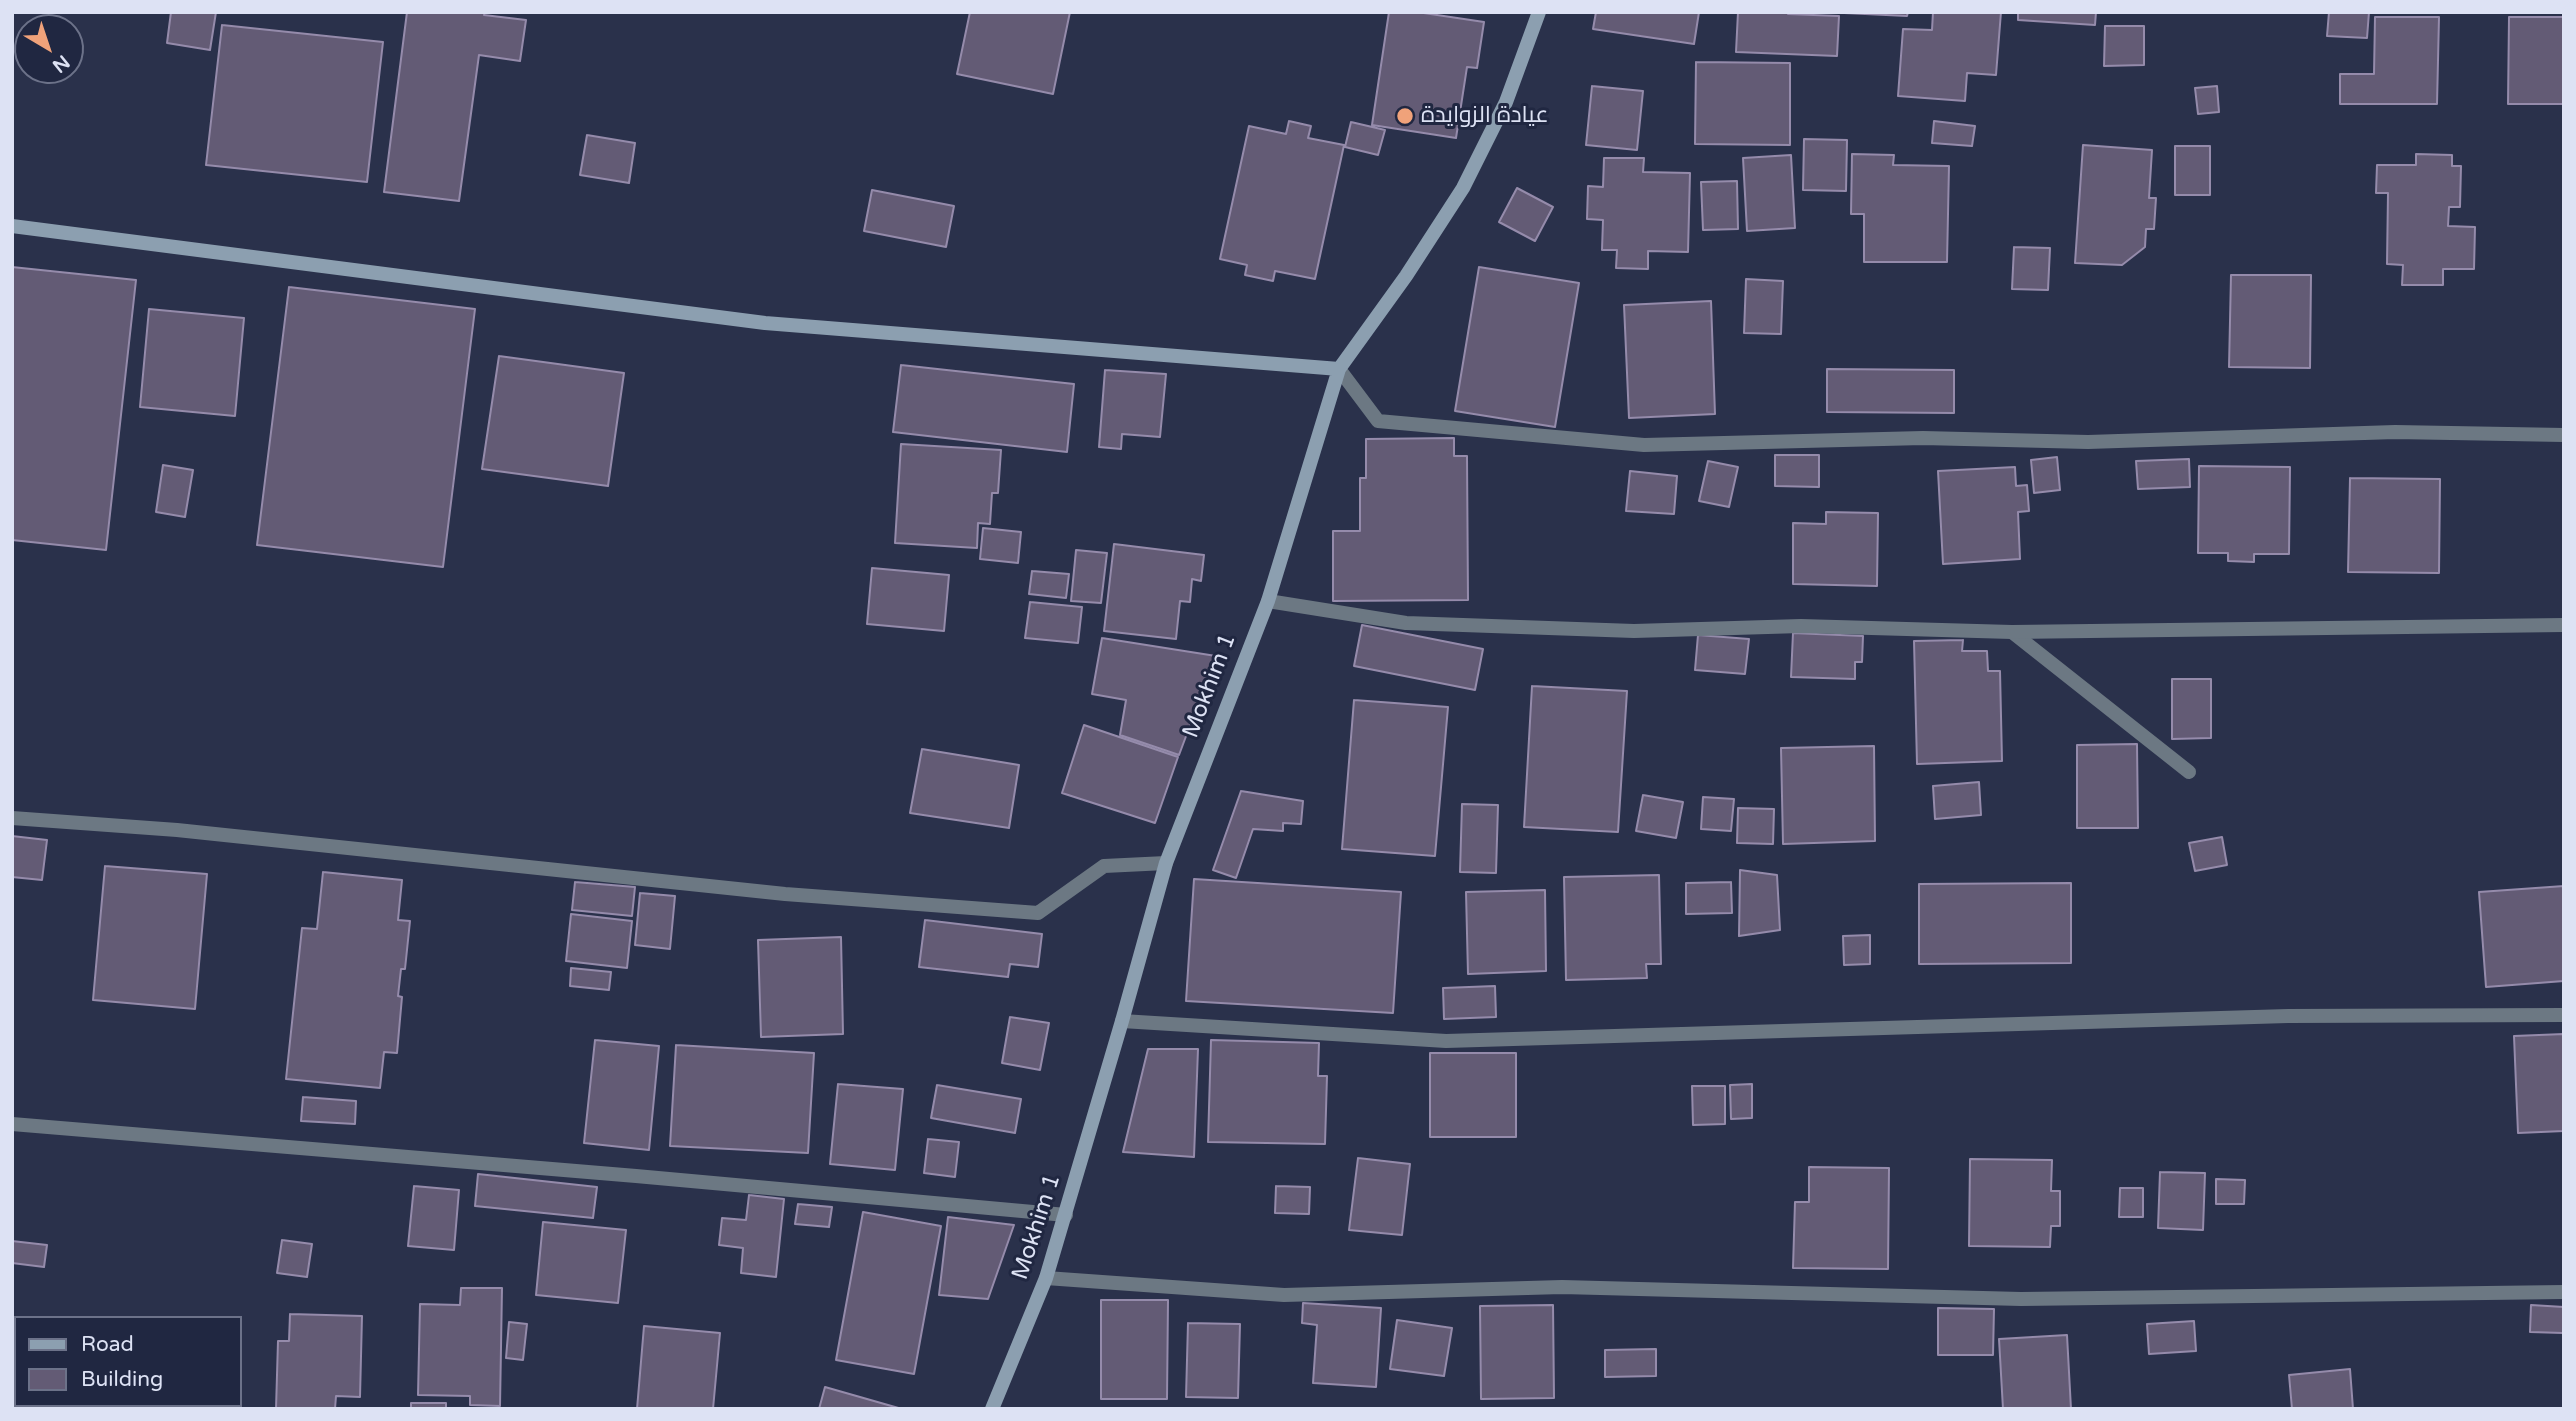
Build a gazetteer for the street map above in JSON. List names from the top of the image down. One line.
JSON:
{"streets":{"street":["Mokhim 1"]},"places":["عيادة الزوايدة"],"legend":["Road","Building"],"north":"bottom right"}
